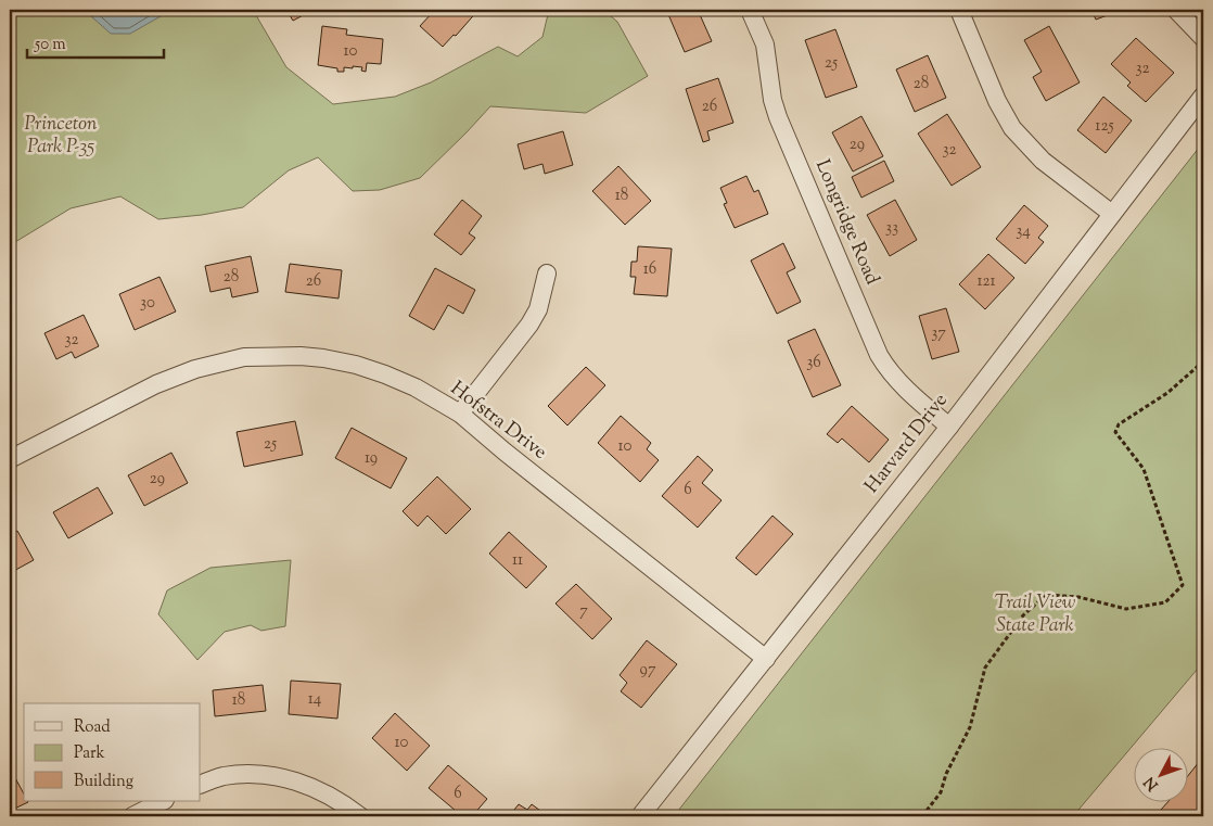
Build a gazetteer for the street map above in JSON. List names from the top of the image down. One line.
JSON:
{"streets":{"street":["Longridge Road","Hofstra Drive","Harvard Drive"]},"crossings":[["Longridge Road","Harvard Drive"],["Hofstra Drive","Harvard Drive"]],"parks":["Princeton Park P-35","Trail View State Park"],"house_numbers":["10","25","32","28","26","125","29","32","18","33","34","16","28","26","121","30","37","32","36","25","10","19","29","6","11","7","97","14","18","10","6"],"legend":["Road","Park","Building"],"scale_bar":"50 m","north":"bottom left"}
